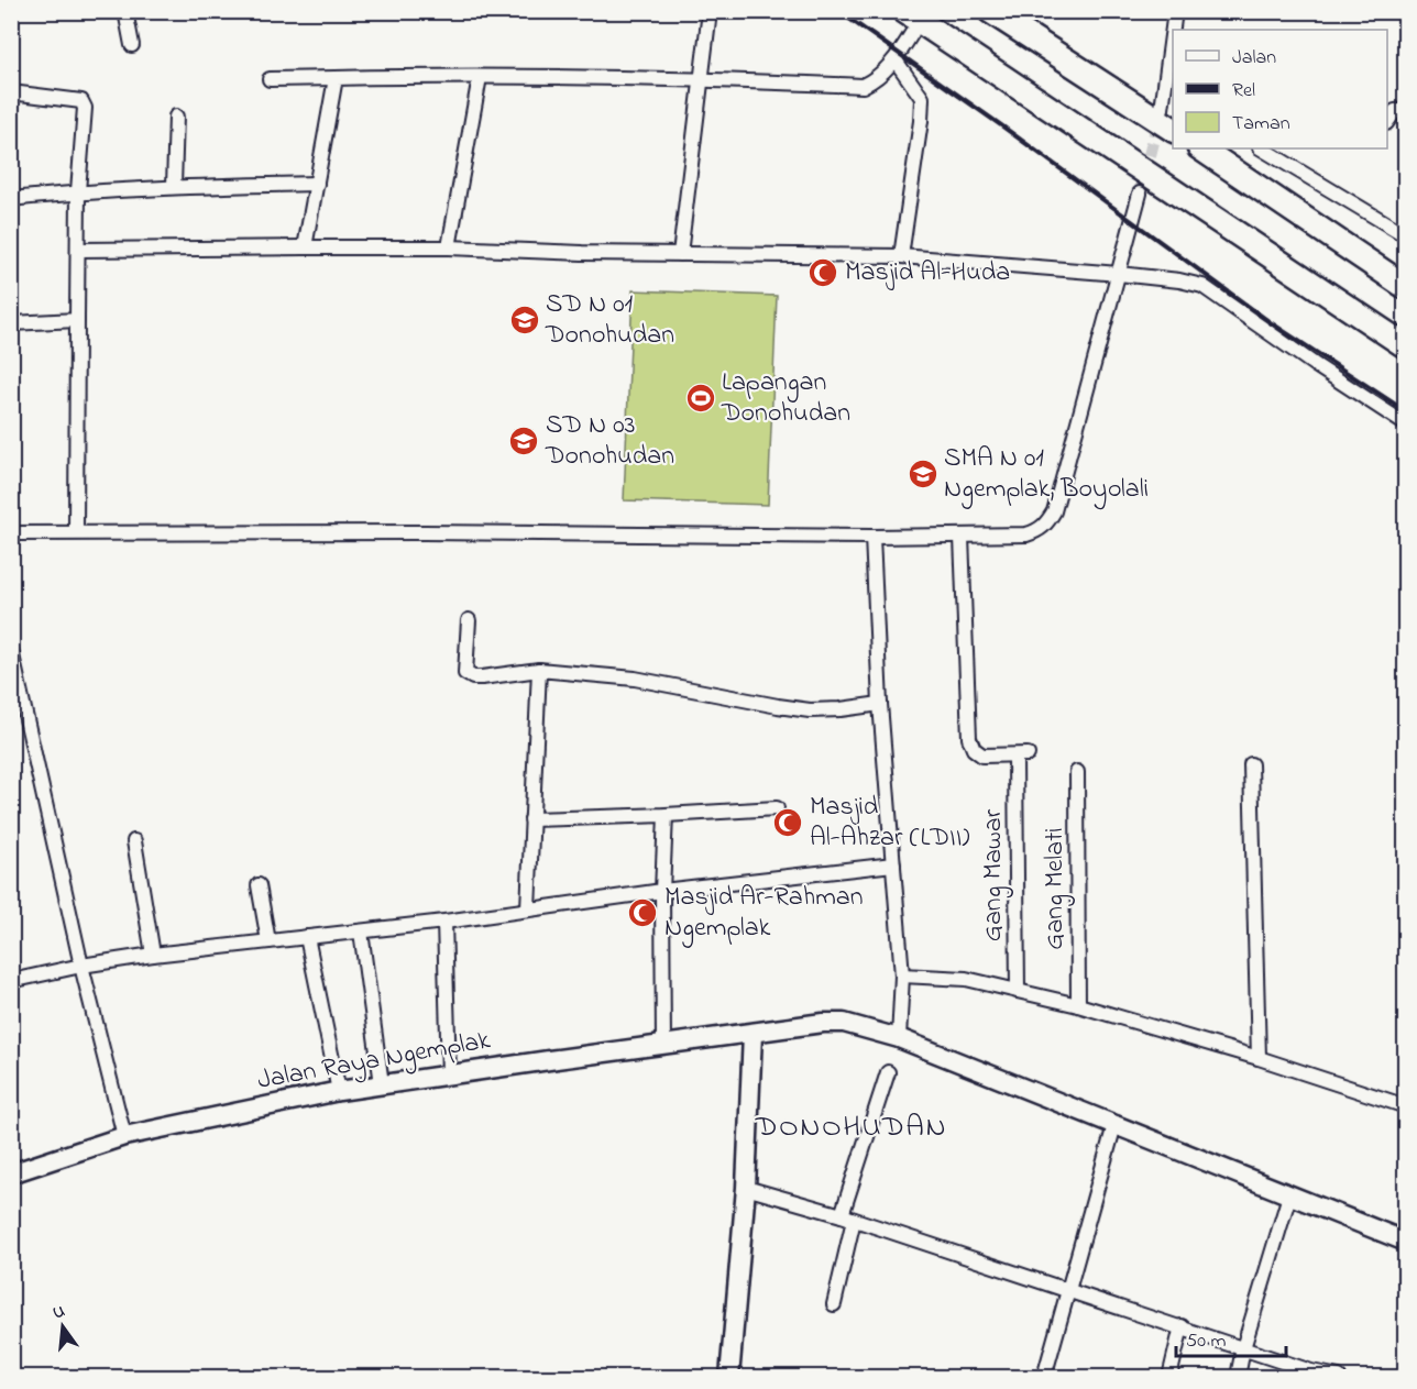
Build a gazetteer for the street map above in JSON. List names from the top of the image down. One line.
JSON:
{"streets":{"main road":["Jalan Raya Ngemplak"],"street":["Gang Mawar","Gang Melati"]},"districts":["DONOHUDAN"],"places":{"mosque":["Masjid Al-Huda","Masjid Al-Ahzar (LDII)","Masjid Ar-Rahman Ngemplak"],"school or university":["SD N 01 Donohudan","SD N 03 Donohudan","SMA N 01 Ngemplak, Boyolali"],"sports":["Lapangan Donohudan"]},"legend":["Jalan","Rel","Taman"],"scale_bar":"50 m","north":"top"}
